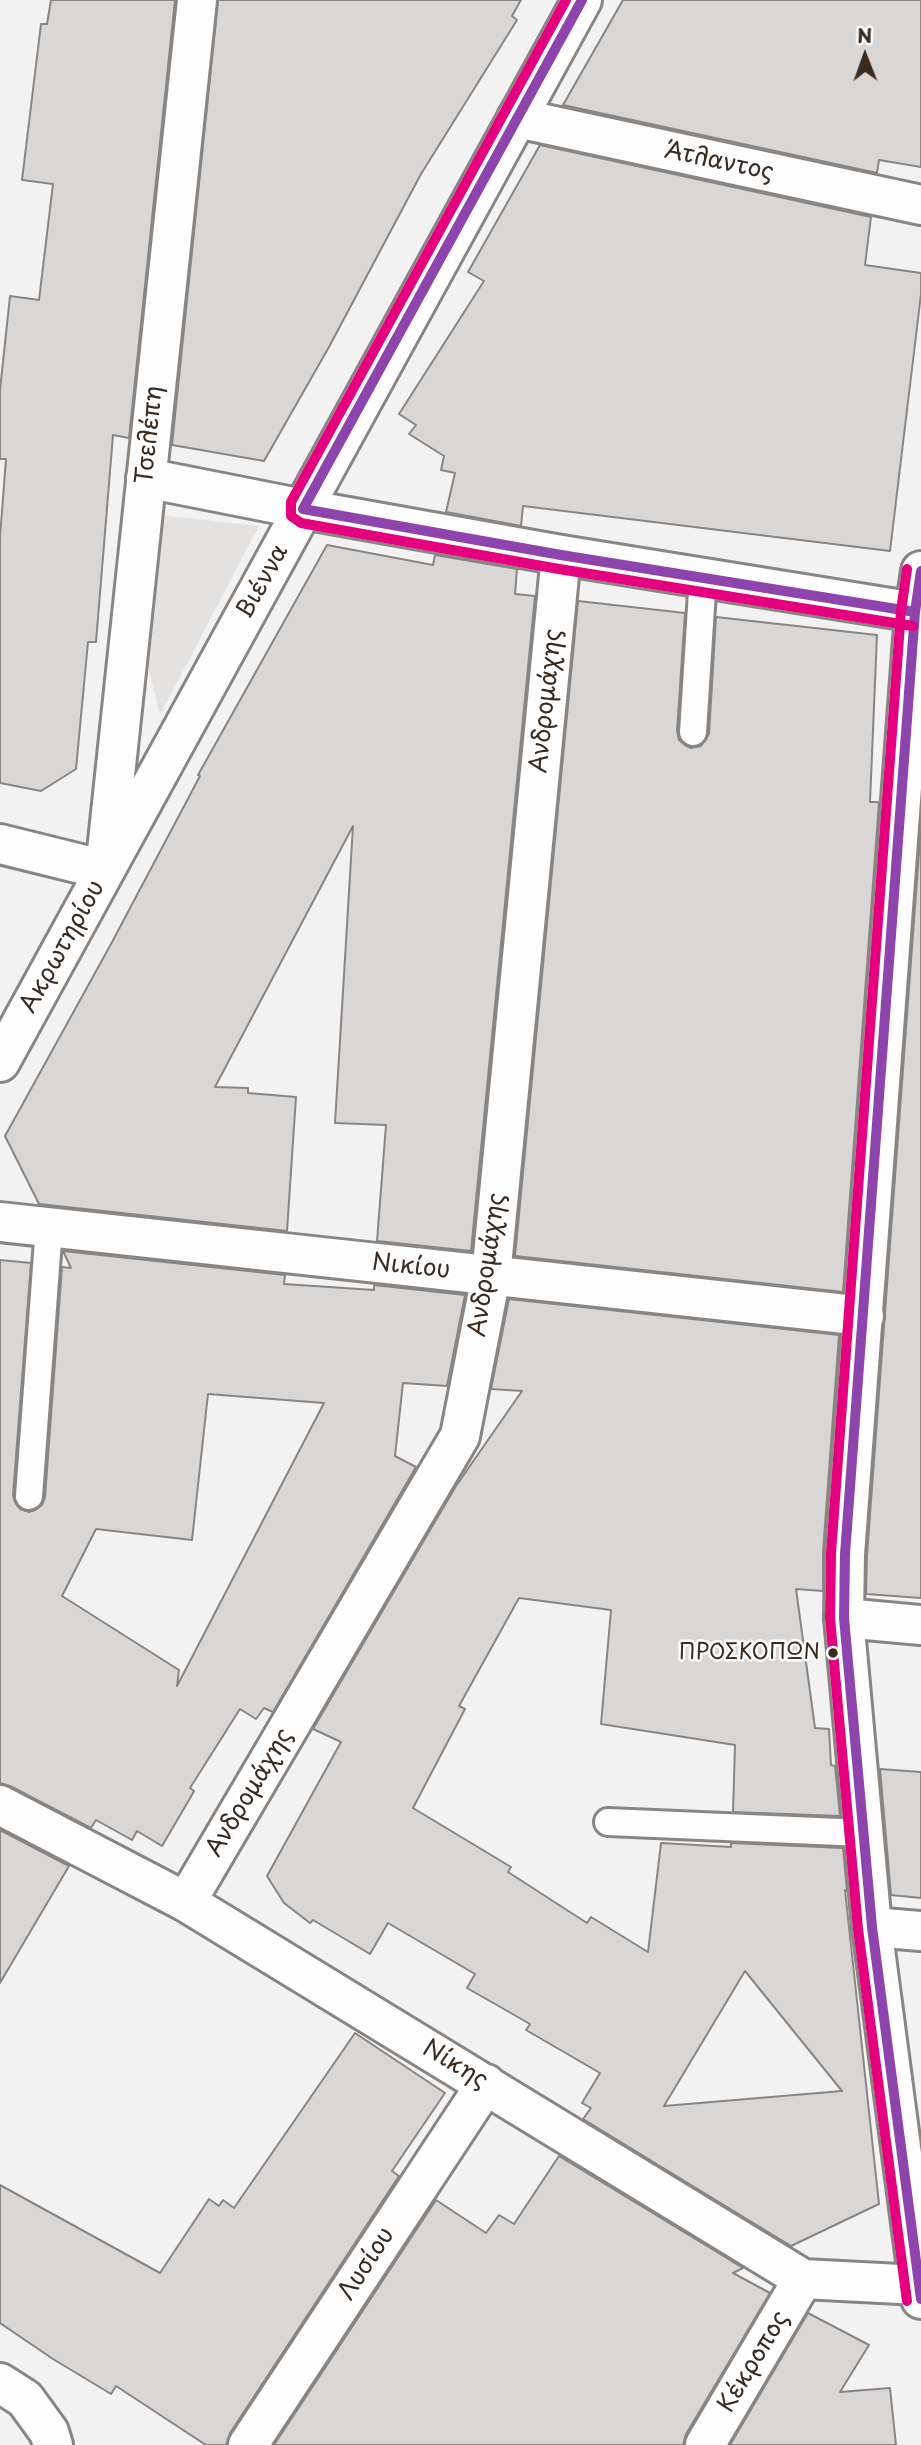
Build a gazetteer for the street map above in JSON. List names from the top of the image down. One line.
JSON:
{"streets":{"street":["Άτλαντος","Τσελέπη","Βιέννα","Ανδρομάχης","Ακρωτηρίου","Νικίου","Νίκης","Λυσίου","Κέκροπος"]},"crossings":[["Άτλαντος","Βιέννα"],["Τσελέπη","Βιέννα"],["Τσελέπη","Ακρωτηρίου"],["Βιέννα","Ακρωτηρίου"],["Ανδρομάχης","Νικίου"],["Ανδρομάχης","Νίκης"],["Νίκης","Λυσίου"],["Νίκης","Κέκροπος"]],"places":["ΠΡΟΣΚΟΠΩΝ"],"north":"top"}
